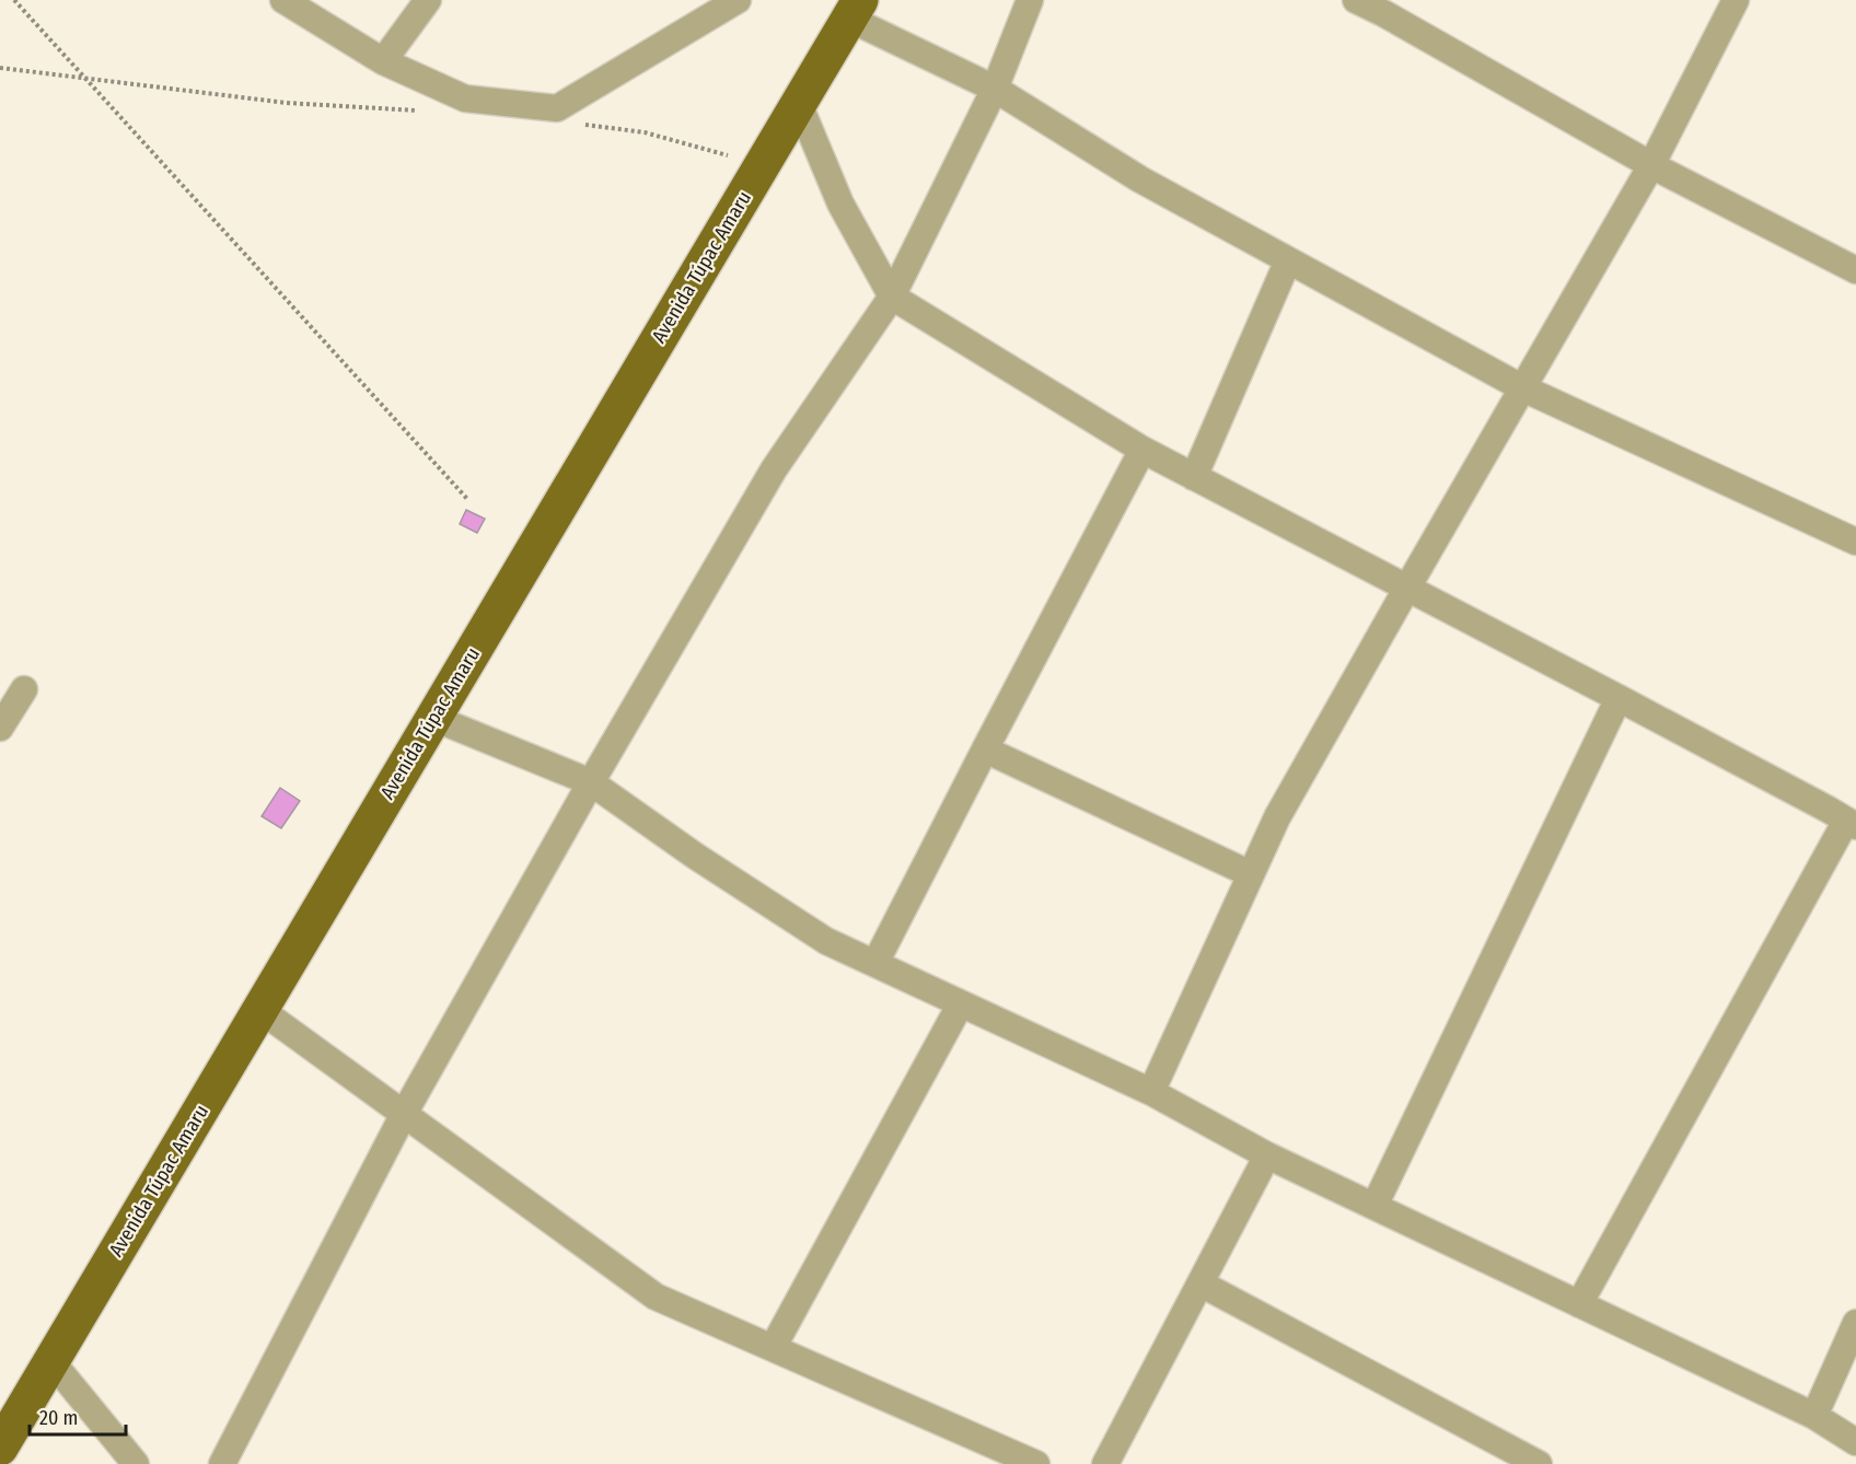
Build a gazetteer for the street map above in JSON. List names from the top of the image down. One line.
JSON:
{"streets":{"main road":["Avenida Túpac Amaru"]},"scale_bar":"20 m"}
